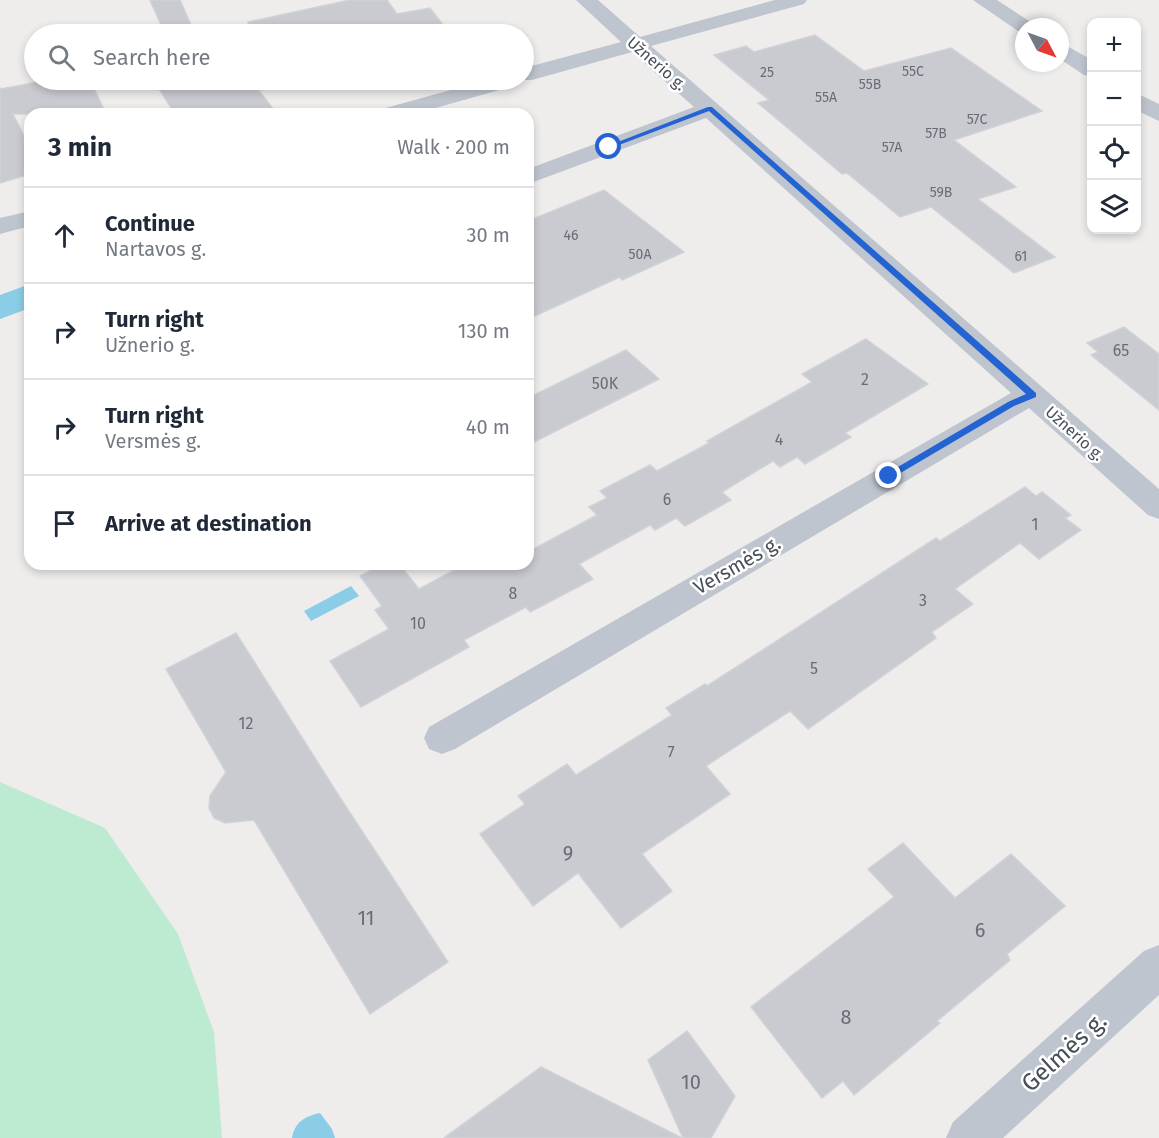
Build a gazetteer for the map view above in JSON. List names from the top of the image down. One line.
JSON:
{"streets":{"street":["Užnerio g.","Versmės g.","Gelmės g."]},"crossings":[["Užnerio g.","Versmės g."]],"house_numbers":["55C","25","55B","55A","57C","57B","57A","59B","46","50A","61","65","2","50K","4","6","1","8","3","10","5","12","7","9","11","6","8","10"],"north":"bottom right","page":{"map_buttons":["+","−"],"search":"Search here","heading":["3 min","Walk · 200 m"],"list":[["Continue","Nartavos g.","30 m"],["Turn right","Užnerio g.","130 m"],["Turn right","Versmės g.","40 m"],"Arrive at destination"]}}
